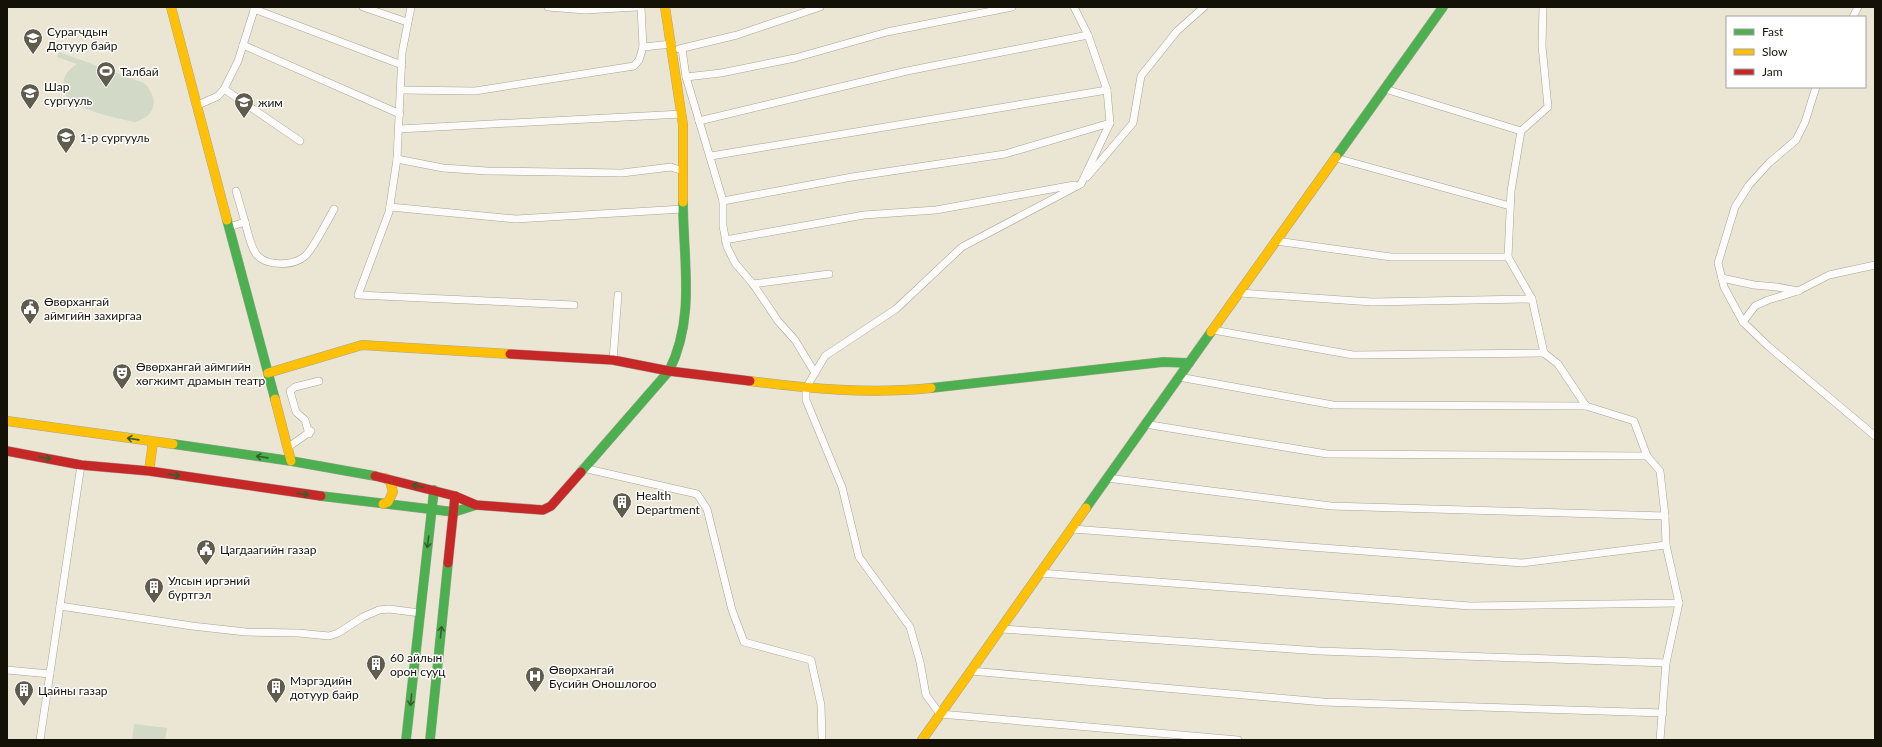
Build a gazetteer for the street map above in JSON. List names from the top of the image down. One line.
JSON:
{"places":{"school or university":["Сурагчдын Дотуур байр","Шар сургууль","жим","1-р сургууль"],"sports":["Талбай"],"public building":["Өвөрхангай аймгийн захиргаа","Цагдаагийн газар"],"theatre":["Өвөрхангай аймгийн хөгжимт драмын театр"],"building":["Health Department","Улсын иргэний бүртгэл","60 айлын орон сууц","Мэргэдийн дотуур байр","Цайны газар"],"hospital":["Өвөрхангай Бүсийн Оношлогоо"]},"legend":["Fast","Slow","Jam"]}
